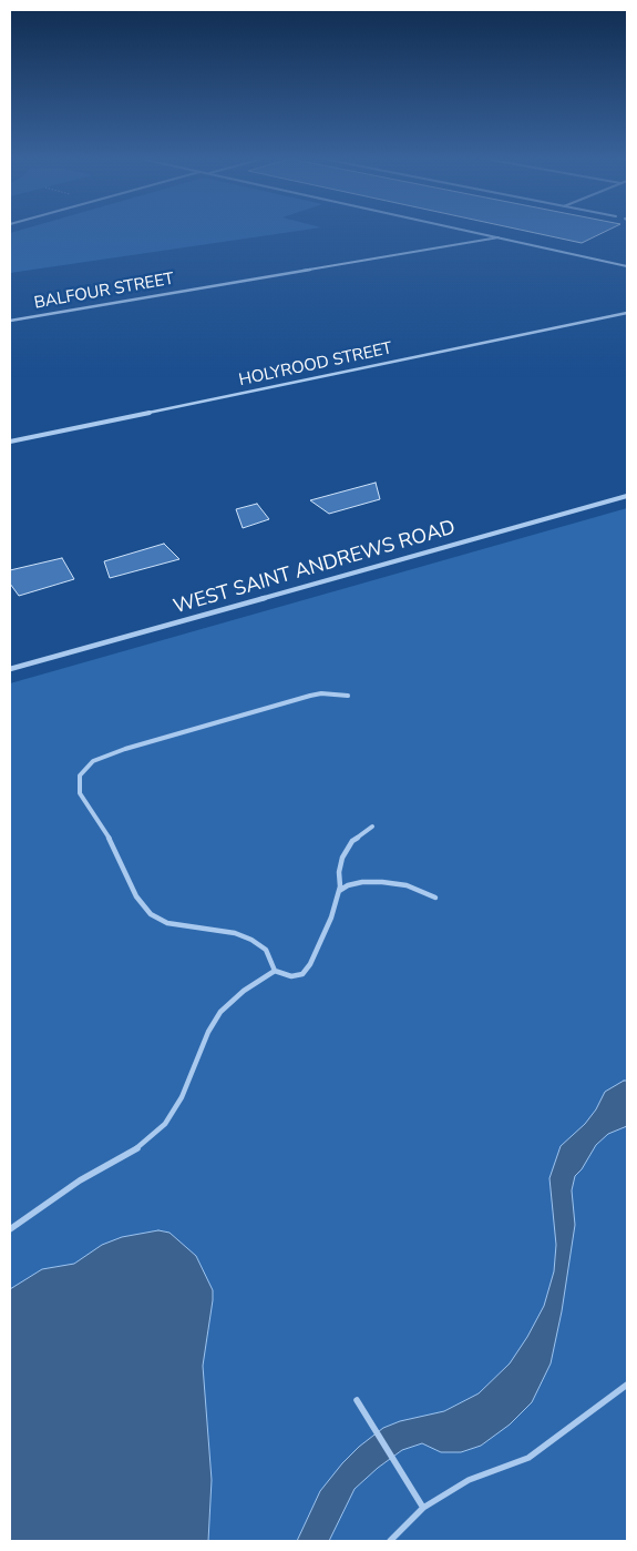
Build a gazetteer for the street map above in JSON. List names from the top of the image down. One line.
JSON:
{"streets":{"street":["BALFOUR STREET","HOLYROOD STREET","WEST SAINT ANDREWS ROAD"]}}
